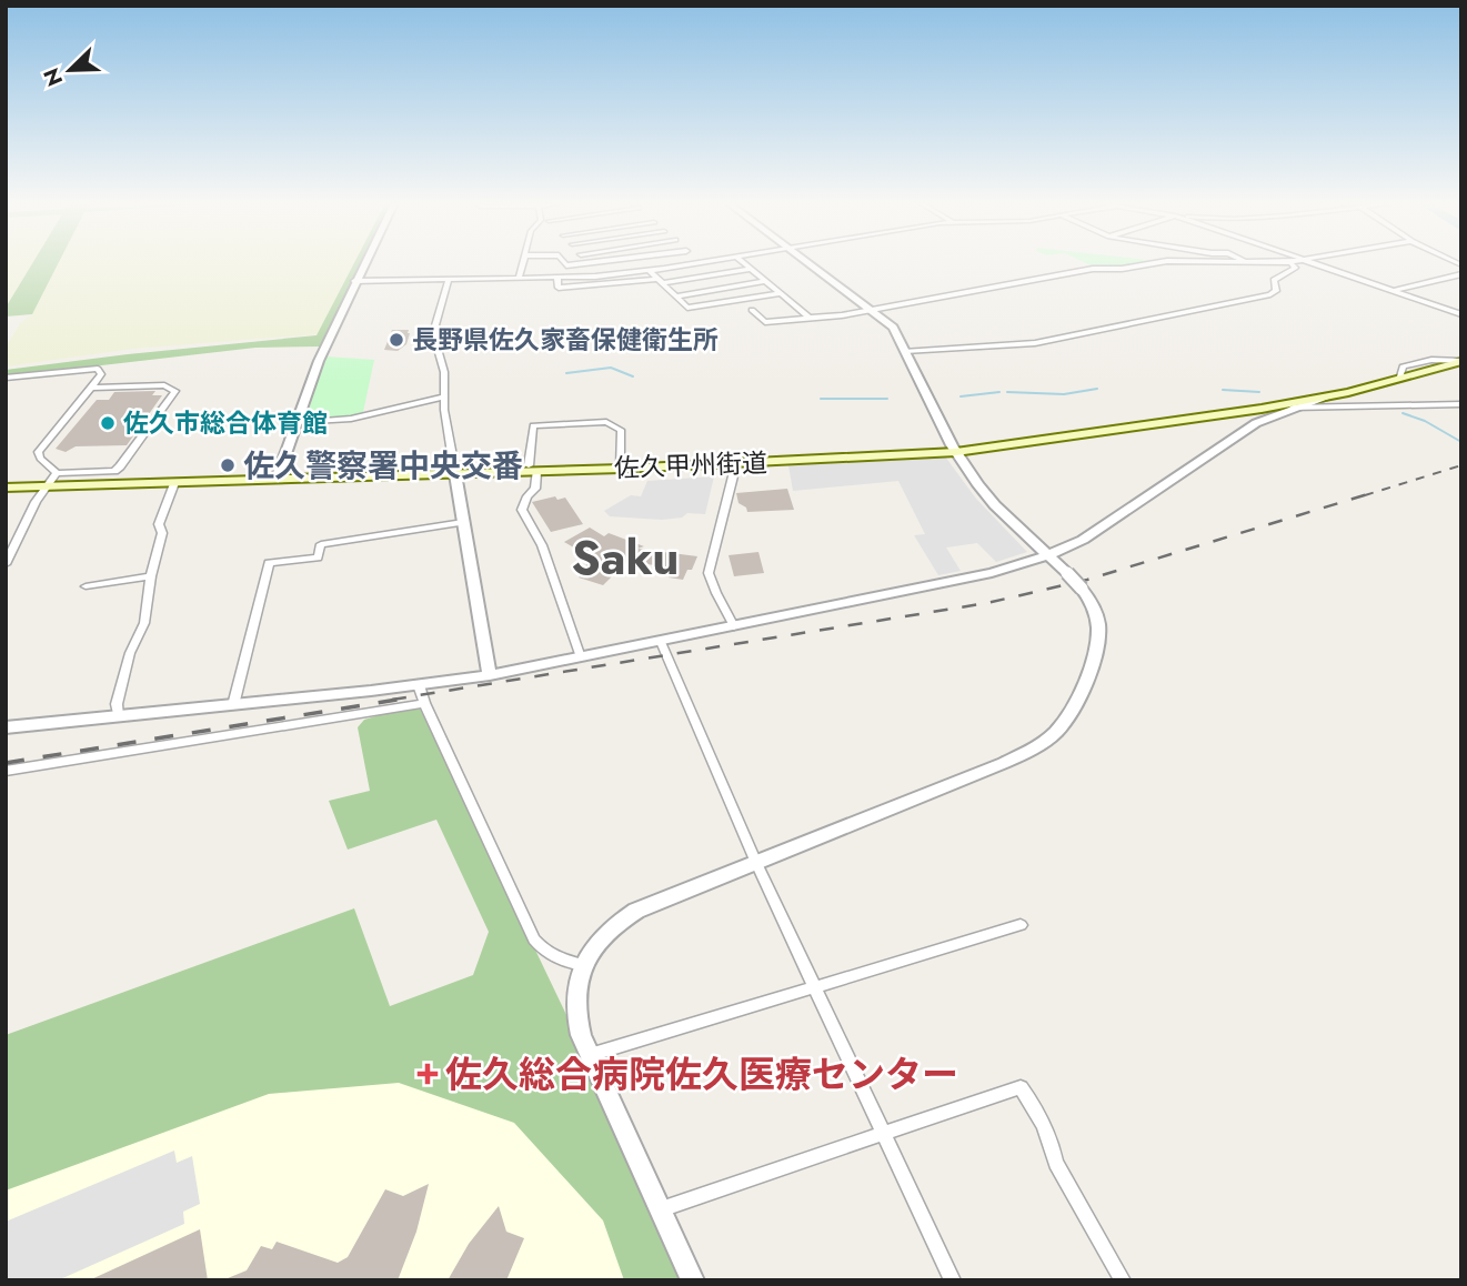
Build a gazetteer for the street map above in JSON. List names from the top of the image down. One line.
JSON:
{"streets":{"main road":["佐久甲州街道"]},"districts":["Saku"],"places":{"other":["長野県佐久家畜保健衛生所","佐久市総合体育館","佐久警察署中央交番"],"health":["佐久総合病院佐久医療センター"]},"north":"bottom left"}
